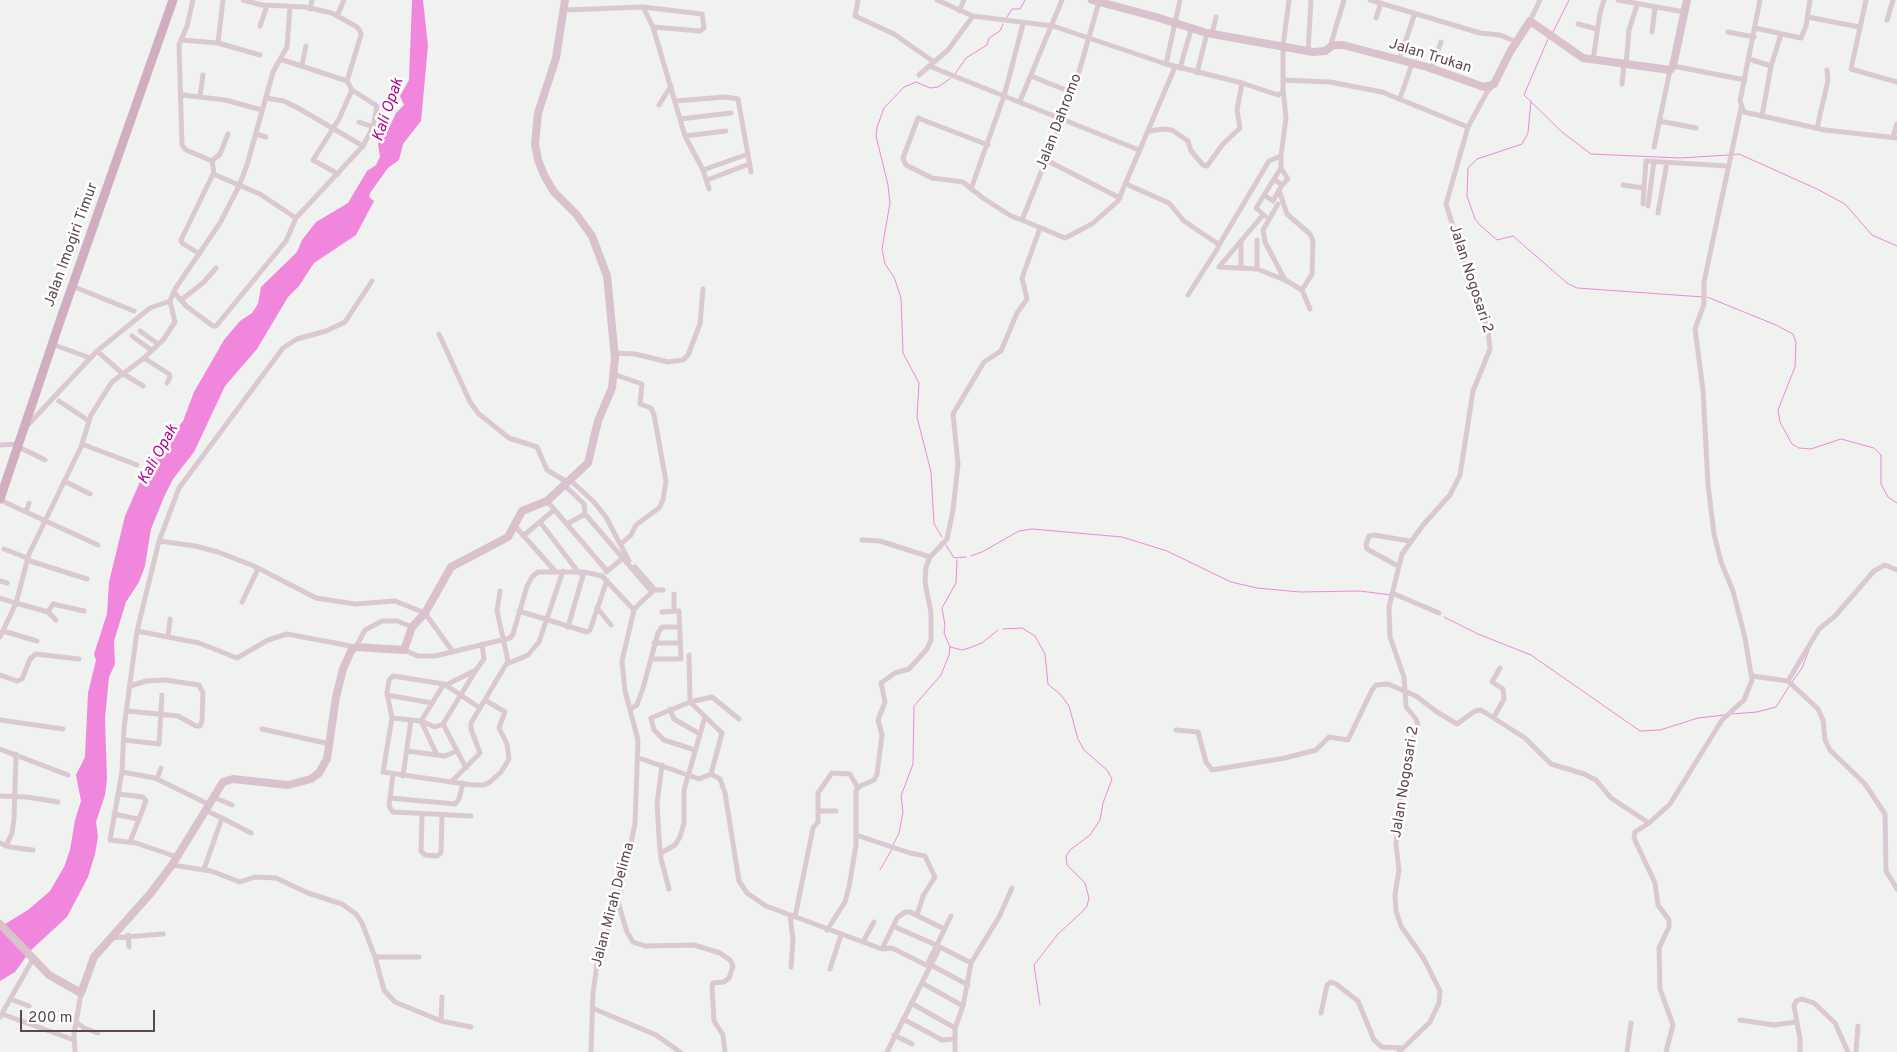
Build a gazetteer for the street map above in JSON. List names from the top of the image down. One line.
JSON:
{"streets":{"main road":["Jalan Imogiri Timur"],"street":["Jalan Trukan","Jalan Dahromo","Jalan Nogosari 2","Jalan Mirah Delima"]},"crossings":[["Jalan Trukan","Jalan Nogosari 2"]],"water":["Kali Opak"],"scale_bar":"200 m"}
